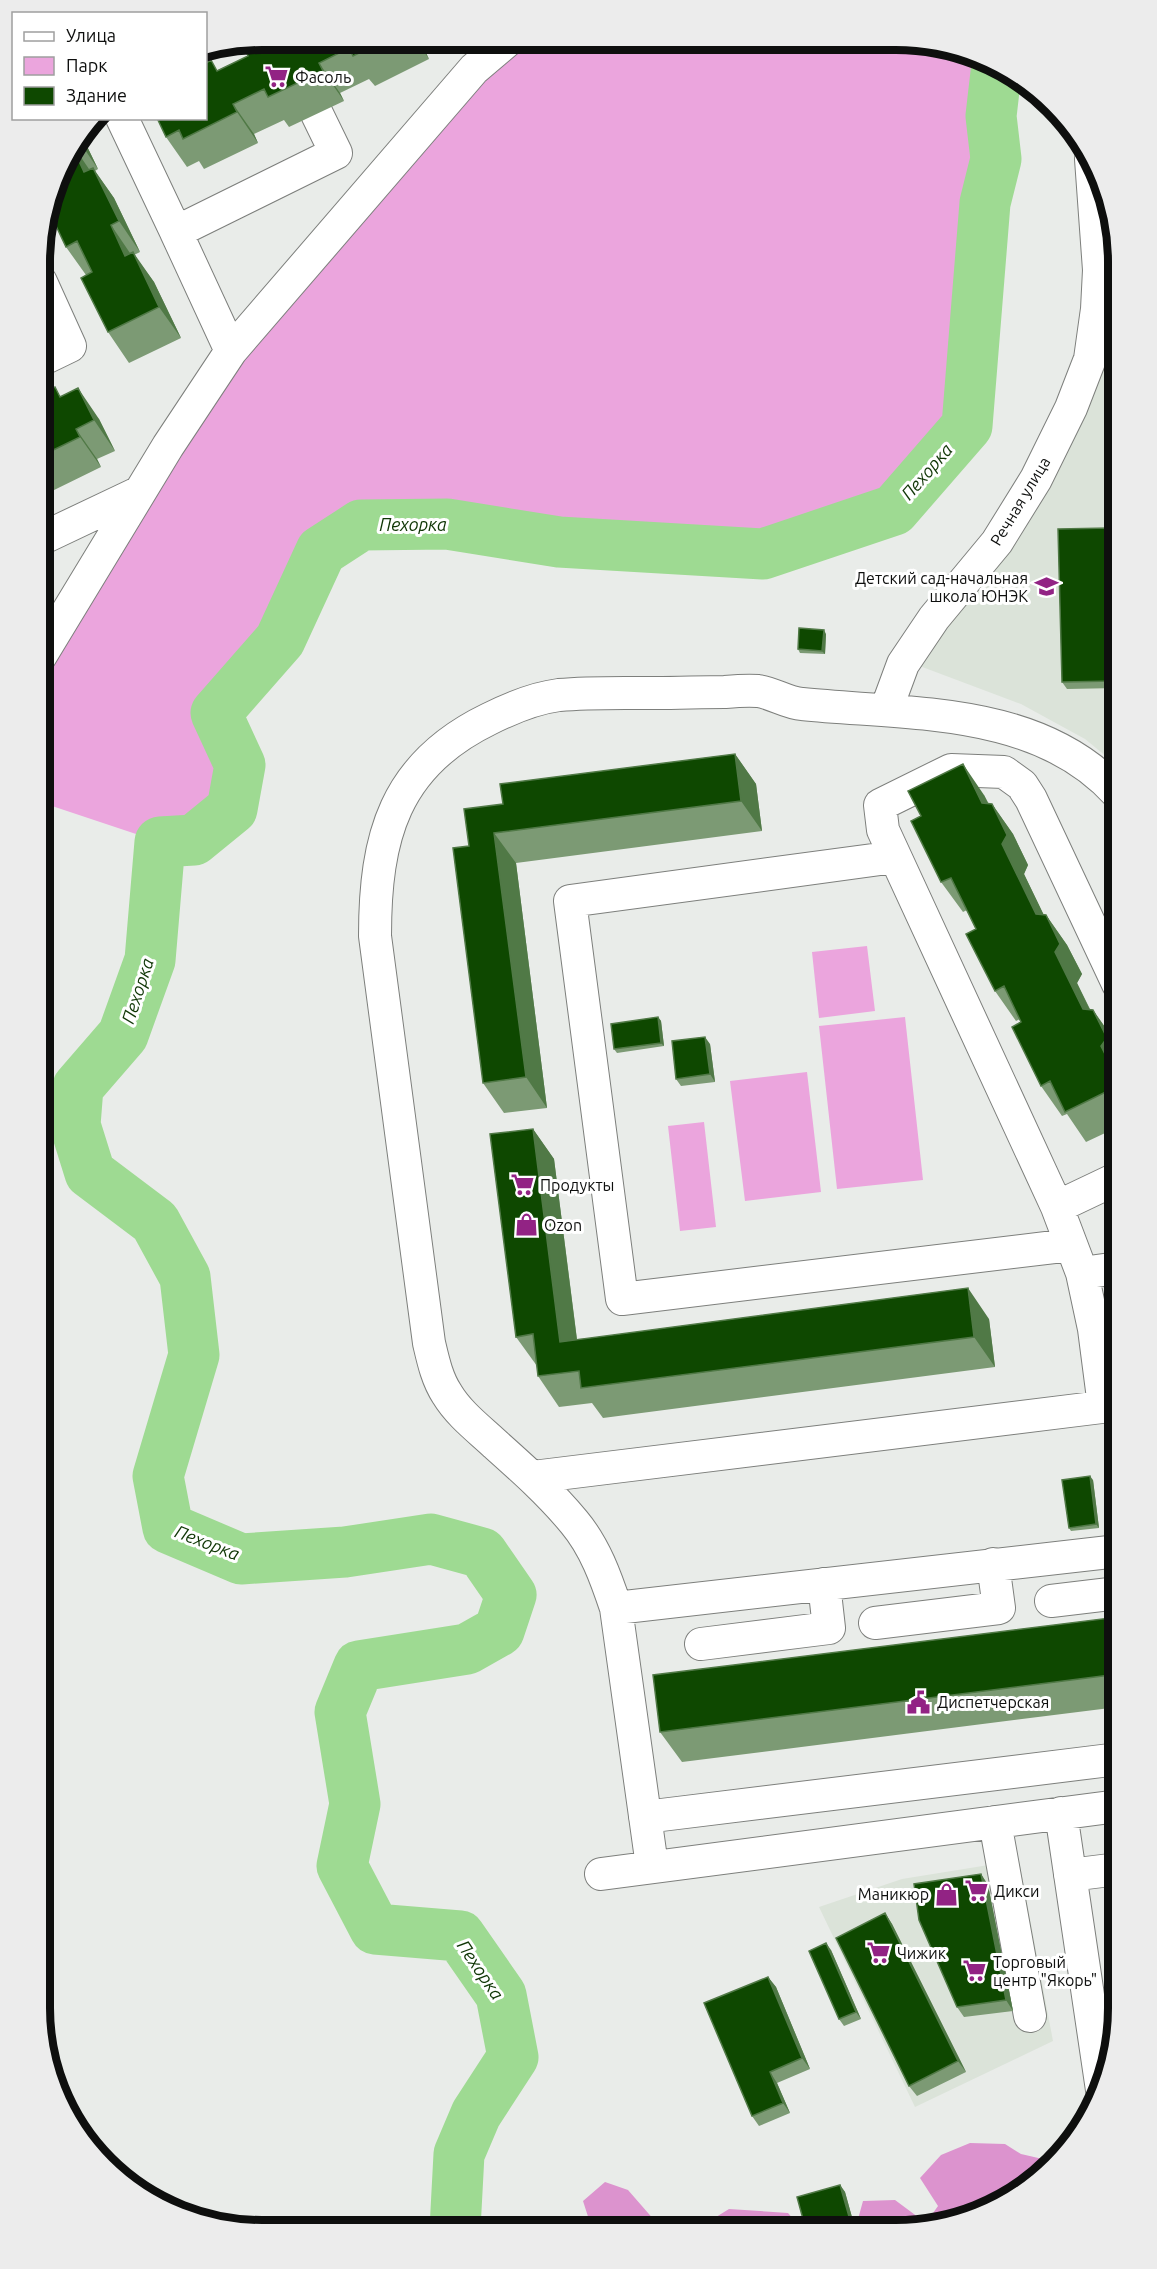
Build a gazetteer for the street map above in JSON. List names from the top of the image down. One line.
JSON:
{"streets":{"street":["Речная улица"]},"water":["Пехорка"],"places":{"supermarket":["Фасоль","Продукты","Дикси","Чижик","Торговый центр \"Якорь\""],"school or university":["Детский сад-начальная школа ЮНЭК"],"shop":["Ozon","Маникюр"],"public building":["Диспетчерская"]},"legend":["Улица","Парк","Здание"]}
